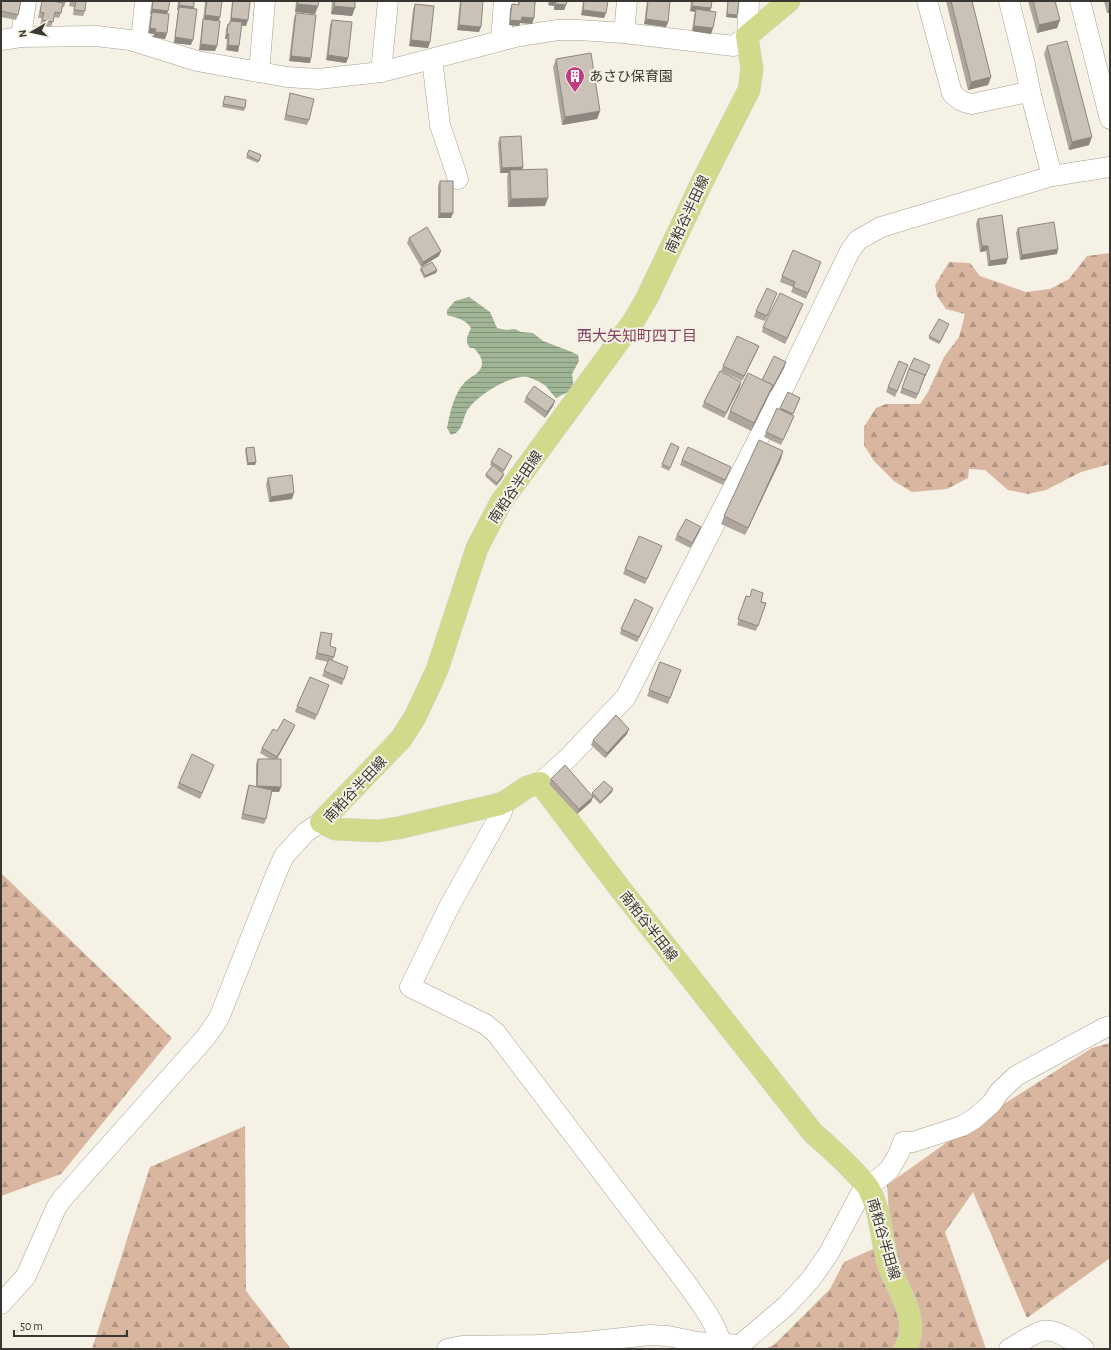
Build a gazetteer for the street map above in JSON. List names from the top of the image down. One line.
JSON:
{"streets":{"main road":["南粕谷半田線"]},"districts":["西大矢知町四丁目"],"places":{"building":["あさひ保育園"]},"scale_bar":"50 m","north":"left"}
